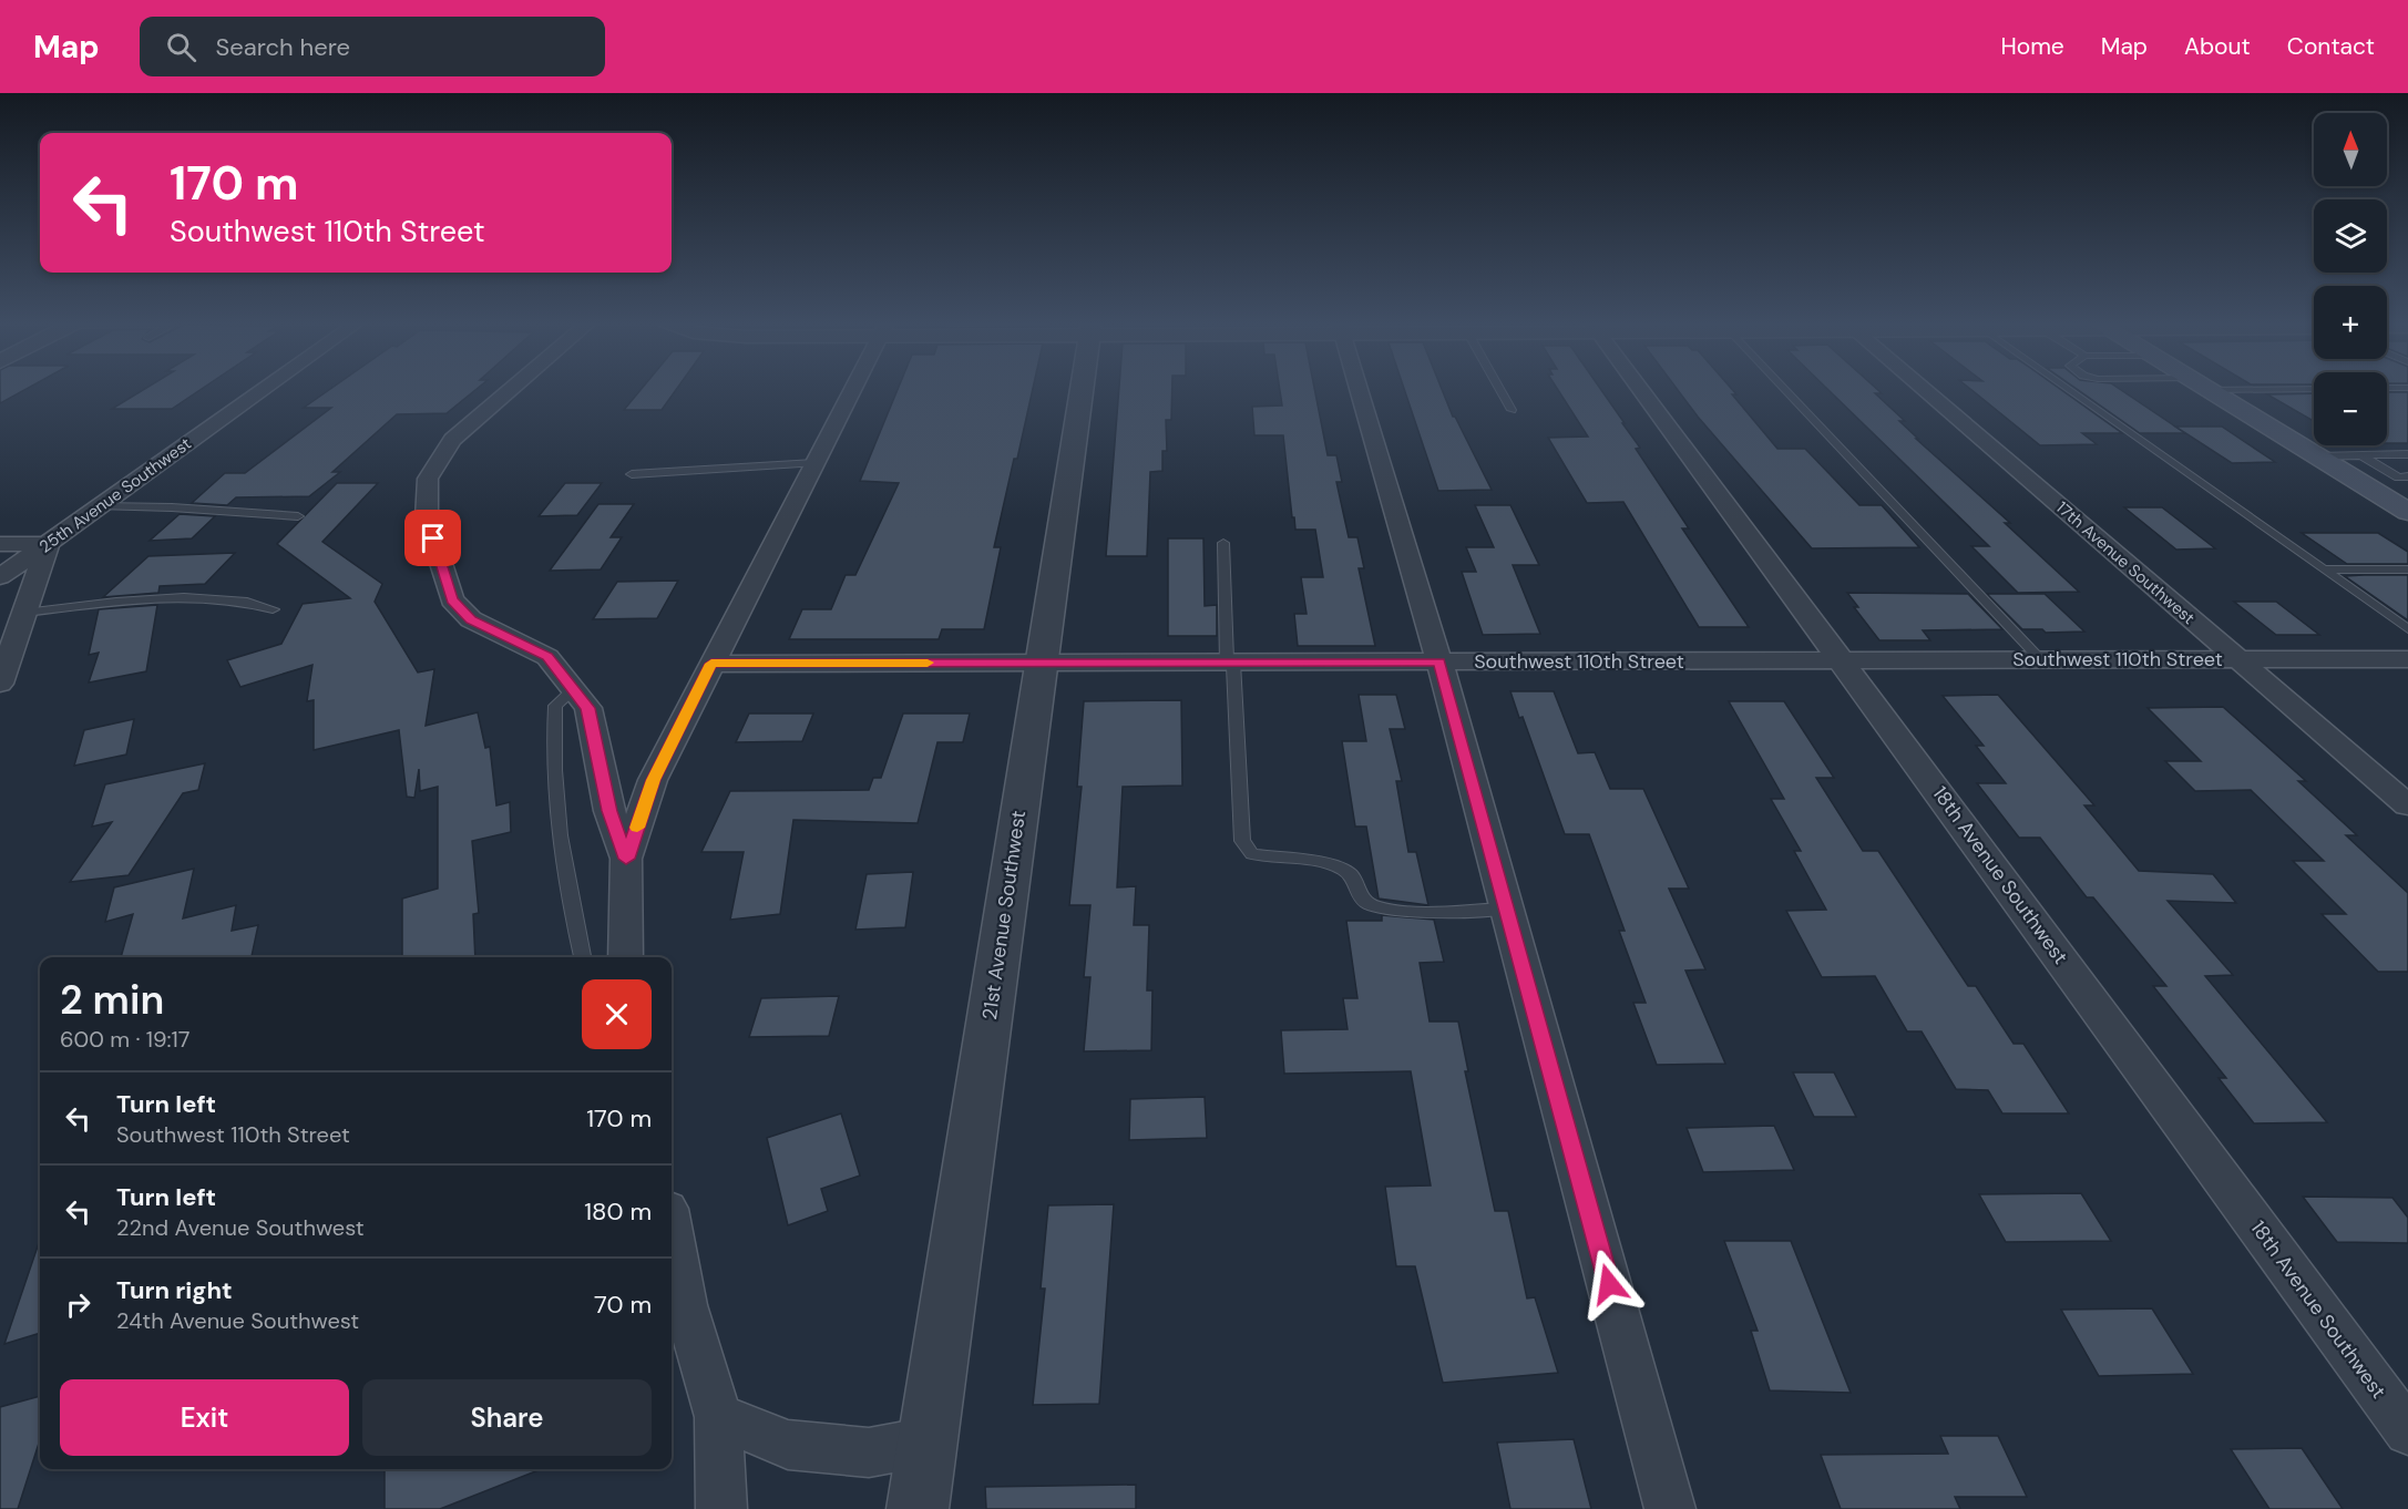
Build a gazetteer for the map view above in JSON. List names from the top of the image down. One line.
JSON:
{"streets":{"street":["25th Avenue Southwest","17th Avenue Southwest","Southwest 110th Street","18th Avenue Southwest","21st Avenue Southwest"]},"crossings":[["17th Avenue Southwest","Southwest 110th Street"],["Southwest 110th Street","18th Avenue Southwest"],["Southwest 110th Street","21st Avenue Southwest"]],"north":"top","page":{"header":"Map","search":"Search here","nav":["Home","Map","About","Contact"],"map_buttons":["+","−"],"turn":["170 m","Southwest 110th Street"],"heading":["2 min","600 m · 19:17"],"list":[{"name":"Turn left","note":"Southwest 110th Street","value":"170 m"},{"name":"Turn left","note":"22nd Avenue Southwest","value":"180 m"},{"name":"Turn right","note":"24th Avenue Southwest","value":"70 m"}],"buttons":["Exit","Share"]}}
